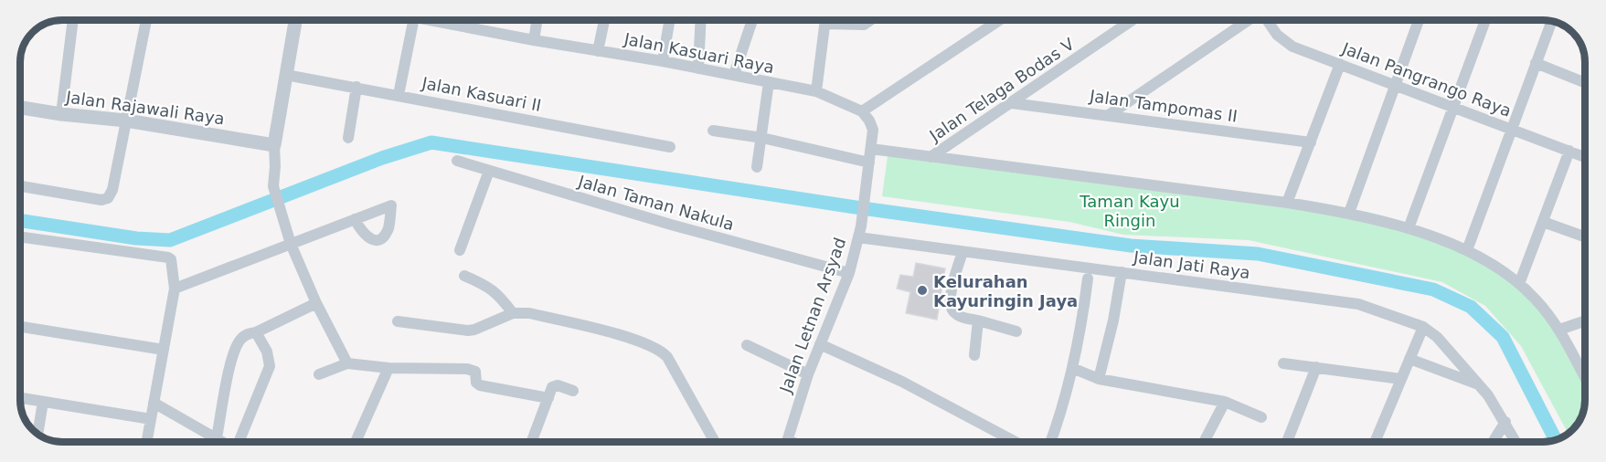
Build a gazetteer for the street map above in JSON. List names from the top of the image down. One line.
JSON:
{"streets":{"street":["Jalan Kasuari Raya","Jalan Pangrango Raya","Jalan Telaga Bodas V","Jalan Kasuari II","Jalan Tampomas II","Jalan Rajawali Raya","Jalan Taman Nakula","Jalan Jati Raya","Jalan Letnan Arsyad"]},"crossings":[["Jalan Telaga Bodas V","Jalan Tampomas II"],["Jalan Taman Nakula","Jalan Letnan Arsyad"],["Jalan Jati Raya","Jalan Letnan Arsyad"]],"parks":["Taman Kayu Ringin"],"places":["Kelurahan Kayuringin Jaya"]}
